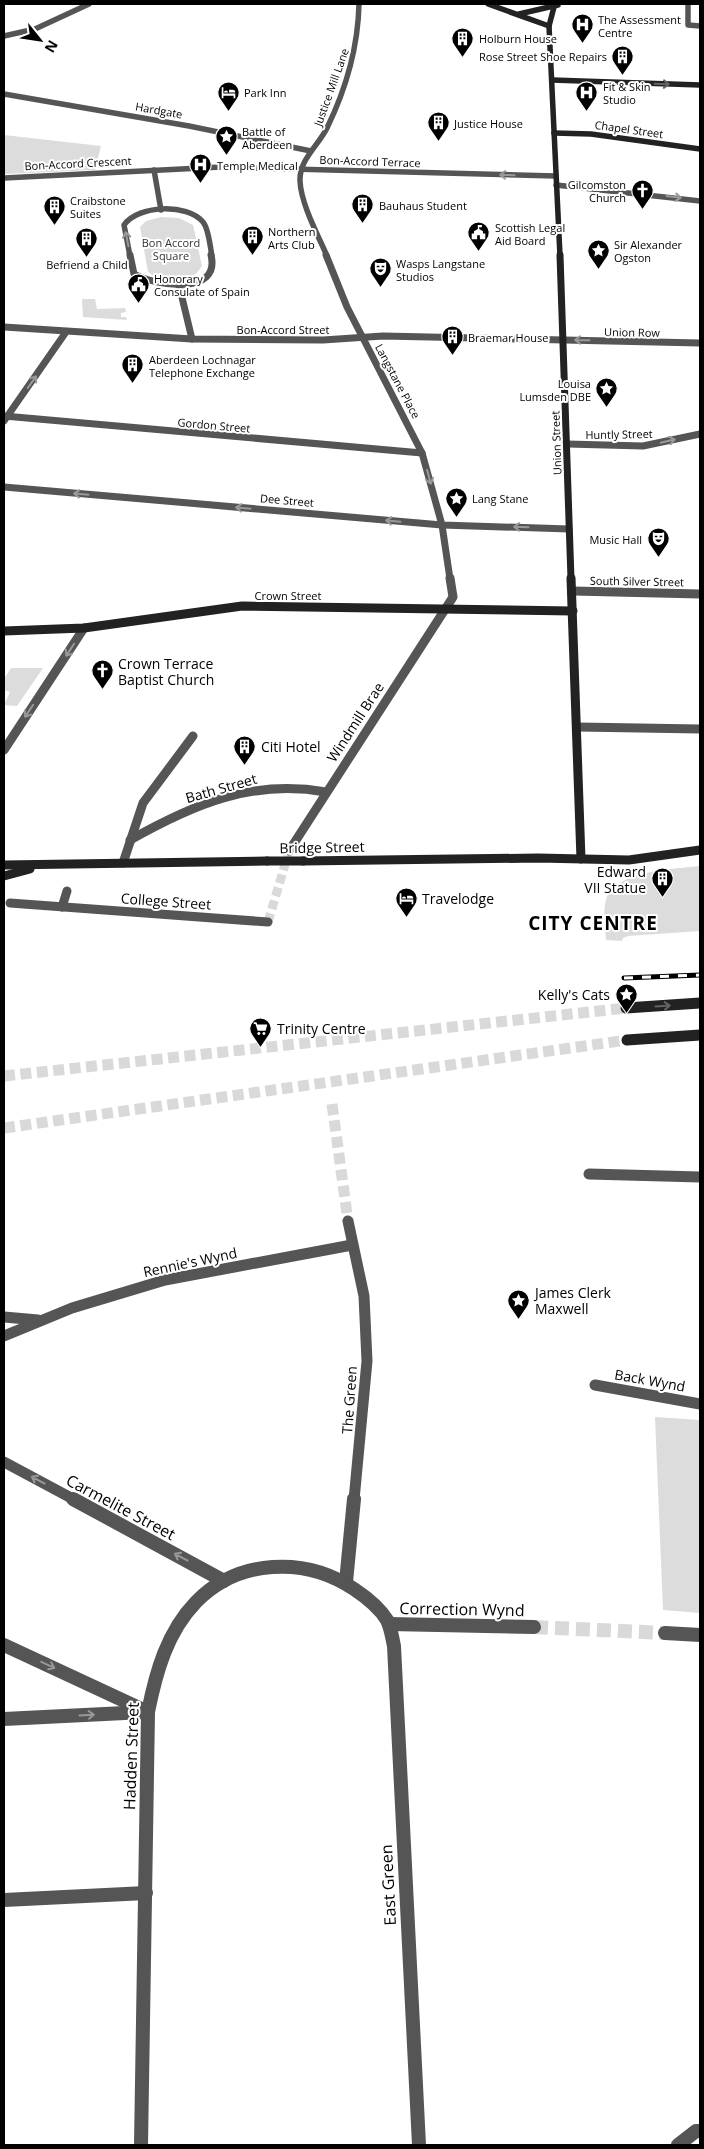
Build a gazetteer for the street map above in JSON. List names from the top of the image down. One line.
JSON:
{"streets":{"street":["Justice Mill Lane","Hardgate","Chapel Street","Bon-Accord Terrace","Bon-Accord Crescent","Bon-Accord Street","Union Row","Langstane Place","Gordon Street","Huntly Street","Union Street","Dee Street","South Silver Street","Crown Street","Windmill Brae","Bath Street","Bridge Street","College Street","Rennie's Wynd","Back Wynd","The Green","Carmelite Street","Correction Wynd","Hadden Street","East Green"]},"crossings":[["Justice Mill Lane","Hardgate"],["Justice Mill Lane","Bon-Accord Terrace"],["Justice Mill Lane","Langstane Place"],["Chapel Street","Union Street"],["Bon-Accord Terrace","Bon-Accord Crescent"],["Bon-Accord Terrace","Langstane Place"],["Bon-Accord Terrace","Union Street"],["Bon-Accord Street","Union Row"],["Bon-Accord Street","Langstane Place"],["Bon-Accord Street","Union Street"],["Union Row","Union Street"],["Langstane Place","Gordon Street"],["Langstane Place","Dee Street"],["Langstane Place","Crown Street"],["Langstane Place","Windmill Brae"],["Huntly Street","Union Street"],["Union Street","Dee Street"],["Union Street","South Silver Street"],["Union Street","Crown Street"],["Union Street","Bridge Street"],["Crown Street","Windmill Brae"],["Windmill Brae","Bath Street"],["Rennie's Wynd","The Green"],["The Green","Hadden Street"],["Carmelite Street","Hadden Street"],["Correction Wynd","Hadden Street"],["Correction Wynd","East Green"],["Hadden Street","East Green"]],"one_way":["Bon-Accord Terrace","Union Row","Huntly Street","Dee Street","Carmelite Street"],"districts":["CITY CENTRE"],"parks":["Bon Accord Square"],"places":{"hospital":["The Assessment Centre","Fit & Skin Studio","Temple Medical"],"building":["Holburn House","Rose Street Shoe Repairs","Justice House","Bauhaus Student","Craibstone Suites","Northern Arts Club","Befriend a Child","Braemar House","Aberdeen Lochnagar Telephone Exchange","Citi Hotel","Edward VII Statue"],"hotel":["Park Inn","Travelodge"],"place":["Battle of Aberdeen","Sir Alexander Ogston","Louisa Lumsden DBE","Lang Stane","Kelly's Cats","James Clerk Maxwell"],"church":["Gilcomston Church","Crown Terrace Baptist Church"],"public building":["Scottish Legal Aid Board","Honorary Consulate of Spain"],"theatre":["Wasps Langstane Studios","Music Hall"],"supermarket":["Trinity Centre"]},"north":"bottom right"}
